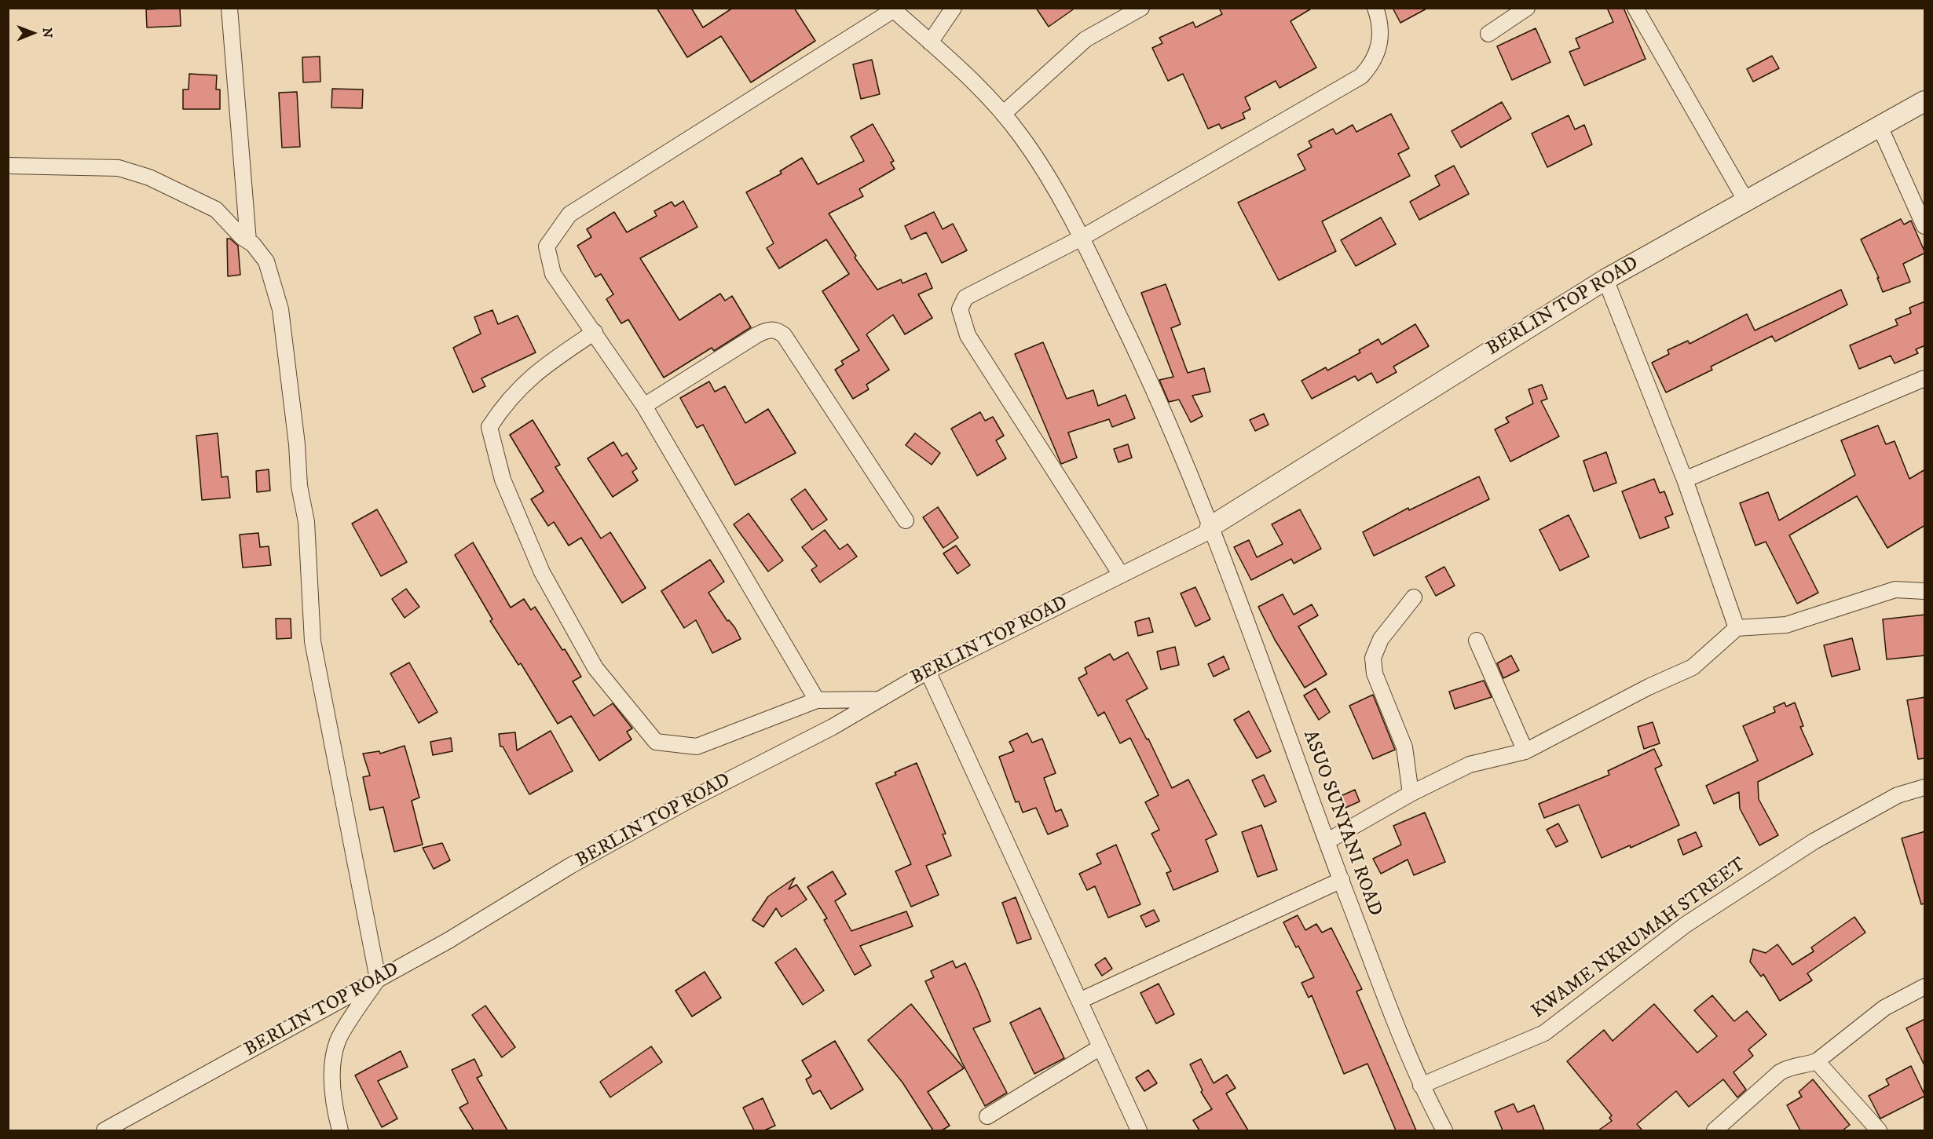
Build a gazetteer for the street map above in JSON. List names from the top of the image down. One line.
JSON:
{"streets":{"street":["BERLIN TOP ROAD","ASUO SUNYANI ROAD","KWAME NKRUMAH STREET"]},"crossings":[["BERLIN TOP ROAD","ASUO SUNYANI ROAD"],["ASUO SUNYANI ROAD","KWAME NKRUMAH STREET"]],"north":"right"}
